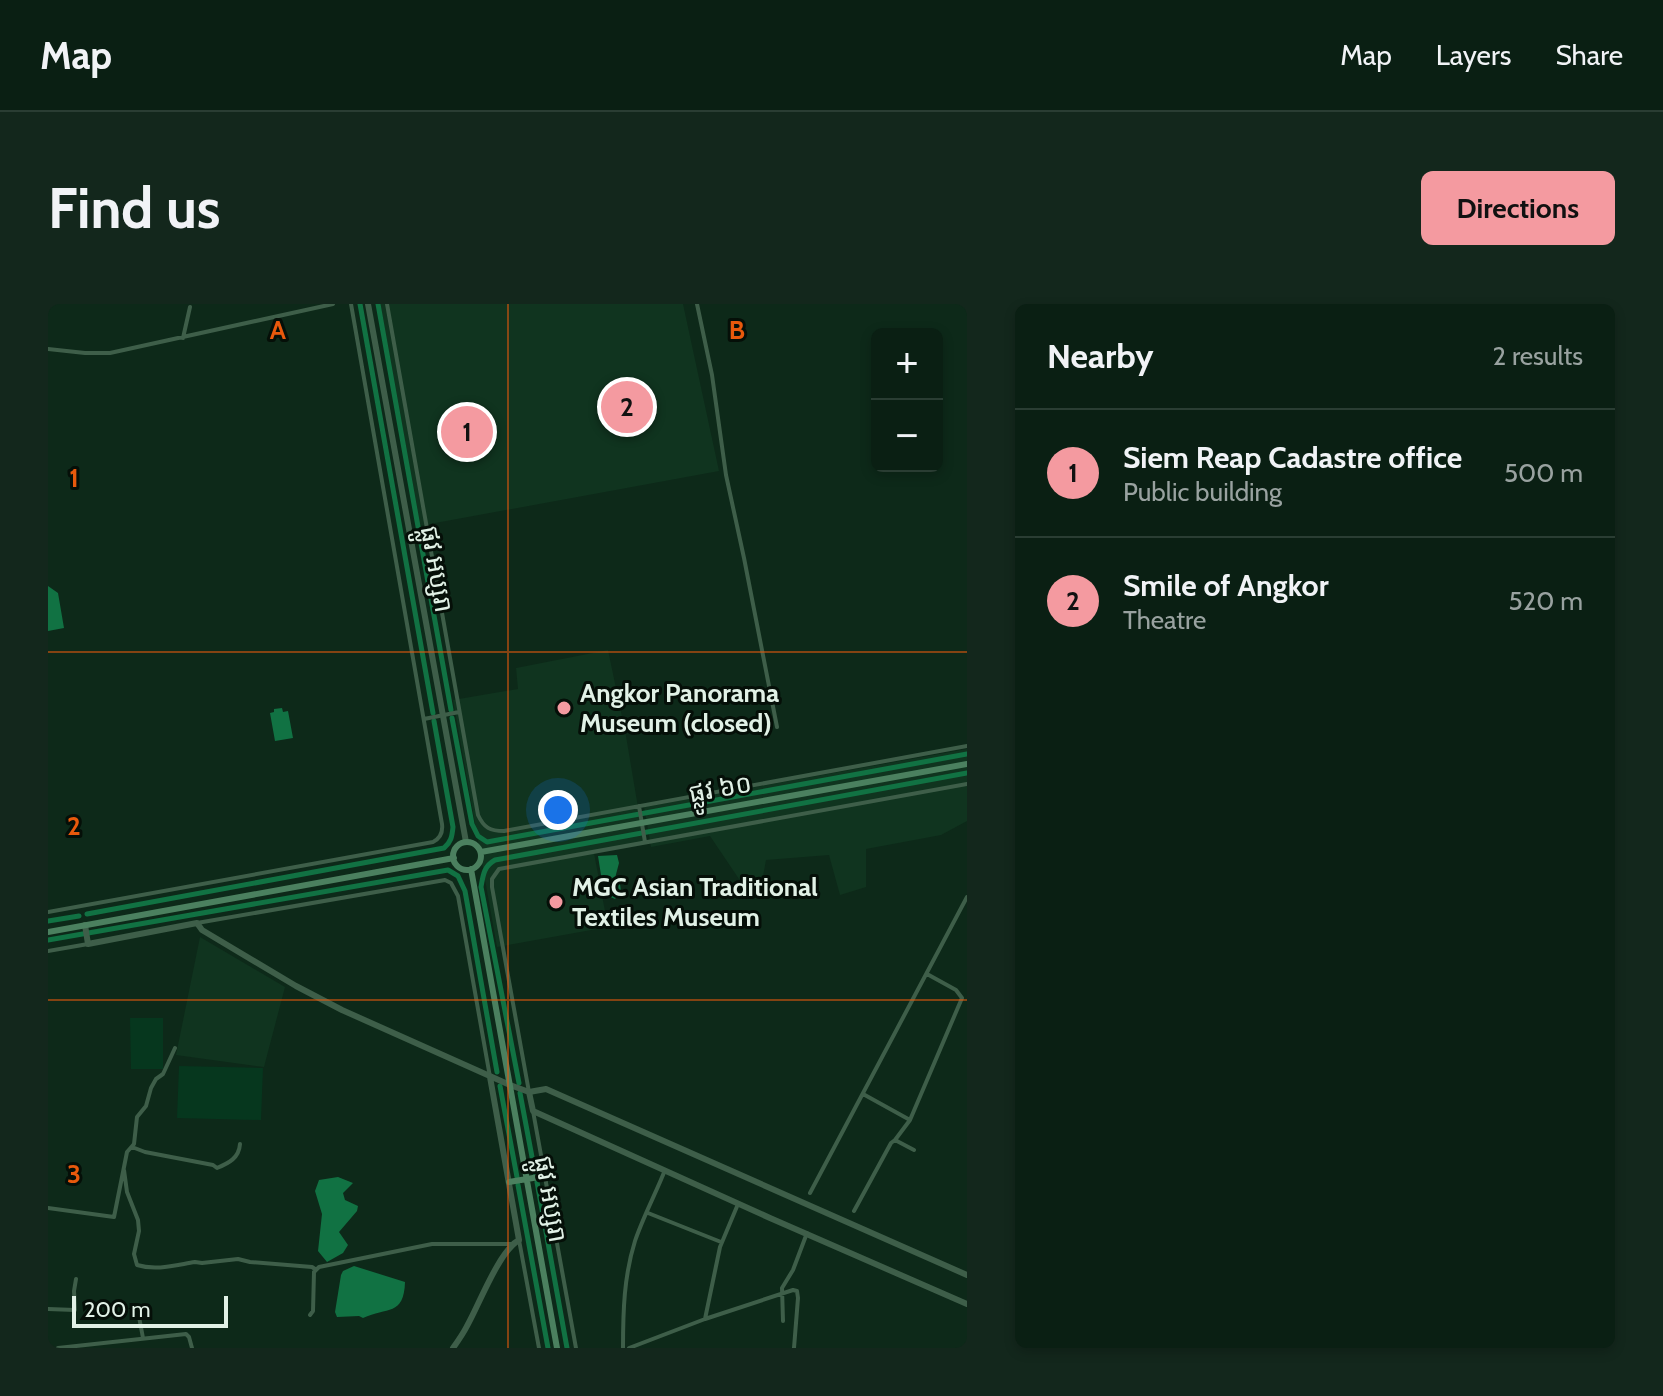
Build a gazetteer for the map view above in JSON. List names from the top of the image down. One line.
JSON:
{"streets":{"main road":["ផ្លូវ អប្សរា","ផ្លូវ ៦០"]},"crossings":[["ផ្លូវ អប្សរា","ផ្លូវ ៦០"]],"places":["Angkor Panorama Museum (closed)","MGC Asian Traditional Textiles Museum"],"scale_bar":"200 m","page":{"header":"Map","nav":["Map","Layers","Share"],"buttons":"Directions","title":"Find us","heading":["Nearby","2 results"],"map_buttons":["+","−"],"pins":["2","1"],"list":[{"mark":"1","name":"Siem Reap Cadastre office","note":"Public building","value":"500 m"},{"mark":"2","name":"Smile of Angkor","note":"Theatre","value":"520 m"}],"scale":"200 m"},"grid":{"columns":["A","B"],"rows":["1","2","3"]}}
